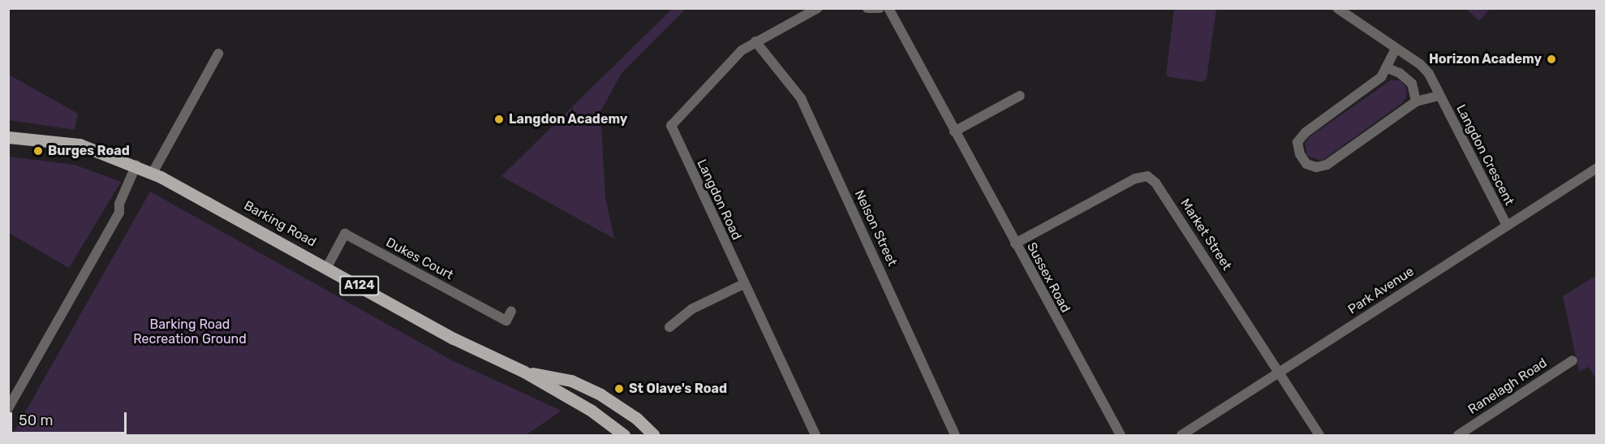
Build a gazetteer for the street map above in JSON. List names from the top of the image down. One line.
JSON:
{"streets":{"main road":["Barking Road","A124"],"street":["Langdon Crescent","Langdon Road","Nelson Street","Market Street","Dukes Court","Sussex Road","Park Avenue","Ranelagh Road"]},"crossings":[["Langdon Crescent","Park Avenue"],["Langdon Road","Nelson Street"],["Barking Road","Dukes Court"],["Market Street","Sussex Road"],["Market Street","Park Avenue"]],"parks":["Barking Road Recreation Ground"],"places":["Horizon Academy","Langdon Academy","Burges Road","St Olave's Road"],"scale_bar":"50 m"}
